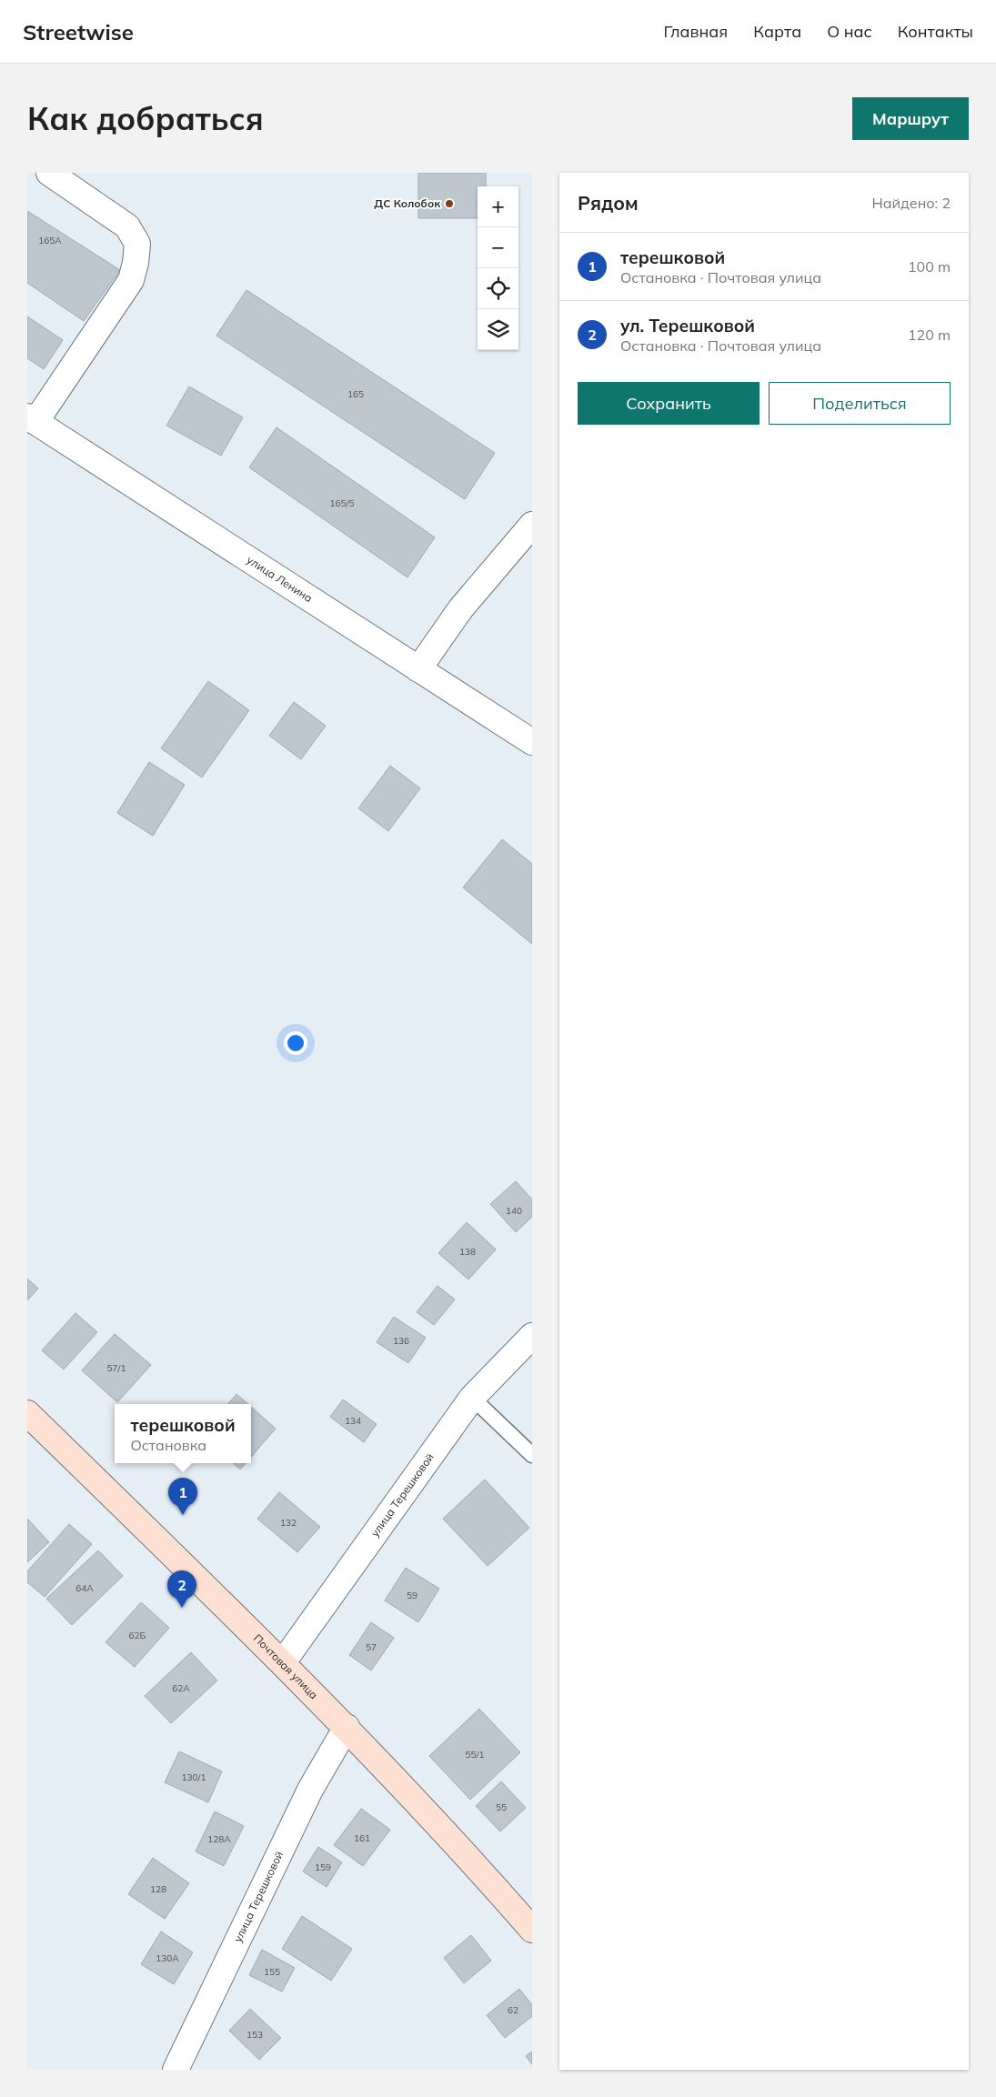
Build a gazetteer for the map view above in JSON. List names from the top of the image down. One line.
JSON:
{"streets":{"main road":["Почтовая улица"],"street":["улица Ленина","улица Терешковой"]},"crossings":[["улица Терешковой","Почтовая улица"]],"places":["ДС Колобок"],"house_numbers":["165А","165","165/5","140","138","136","57/1","134","132","64А","59","62Б","57","62А","55/1","130/1","55","161","128А","159","128","130А","155","62","153"],"page":{"header":"Streetwise","nav":["Главная","Карта","О нас","Контакты"],"buttons":["Маршрут",["Сохранить","Поделиться"]],"title":"Как добраться","heading":["Рядом","Найдено: 2"],"map_buttons":["+","−"],"list":[{"mark":"1","name":"терешковой","note":"Остановка · Почтовая улица","value":"100 m"},{"mark":"2","name":"ул. Терешковой","note":"Остановка · Почтовая улица","value":"120 m"}],"popup":["терешковой","Остановка"],"pins":["1","2"]}}
